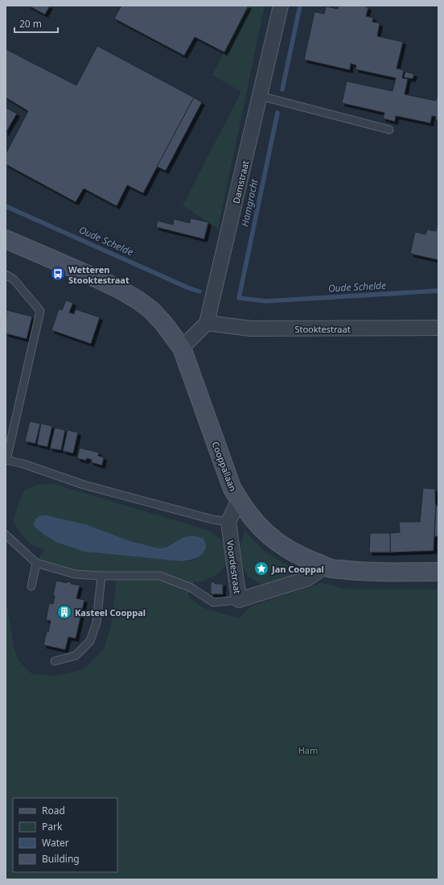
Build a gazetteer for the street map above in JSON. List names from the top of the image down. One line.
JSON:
{"streets":{"street":["Damstraat","Stooktestraat","Cooppallaan","Voordestraat"]},"crossings":[["Damstraat","Stooktestraat"],["Cooppallaan","Voordestraat"]],"water":["Hamgracht","Oude Schelde"],"parks":["Ham"],"places":{"bus stop":["Wetteren Stooktestraat"],"place":["Jan Cooppal"],"building":["Kasteel Cooppal"]},"legend":["Road","Park","Water","Building"],"scale_bar":"20 m"}
